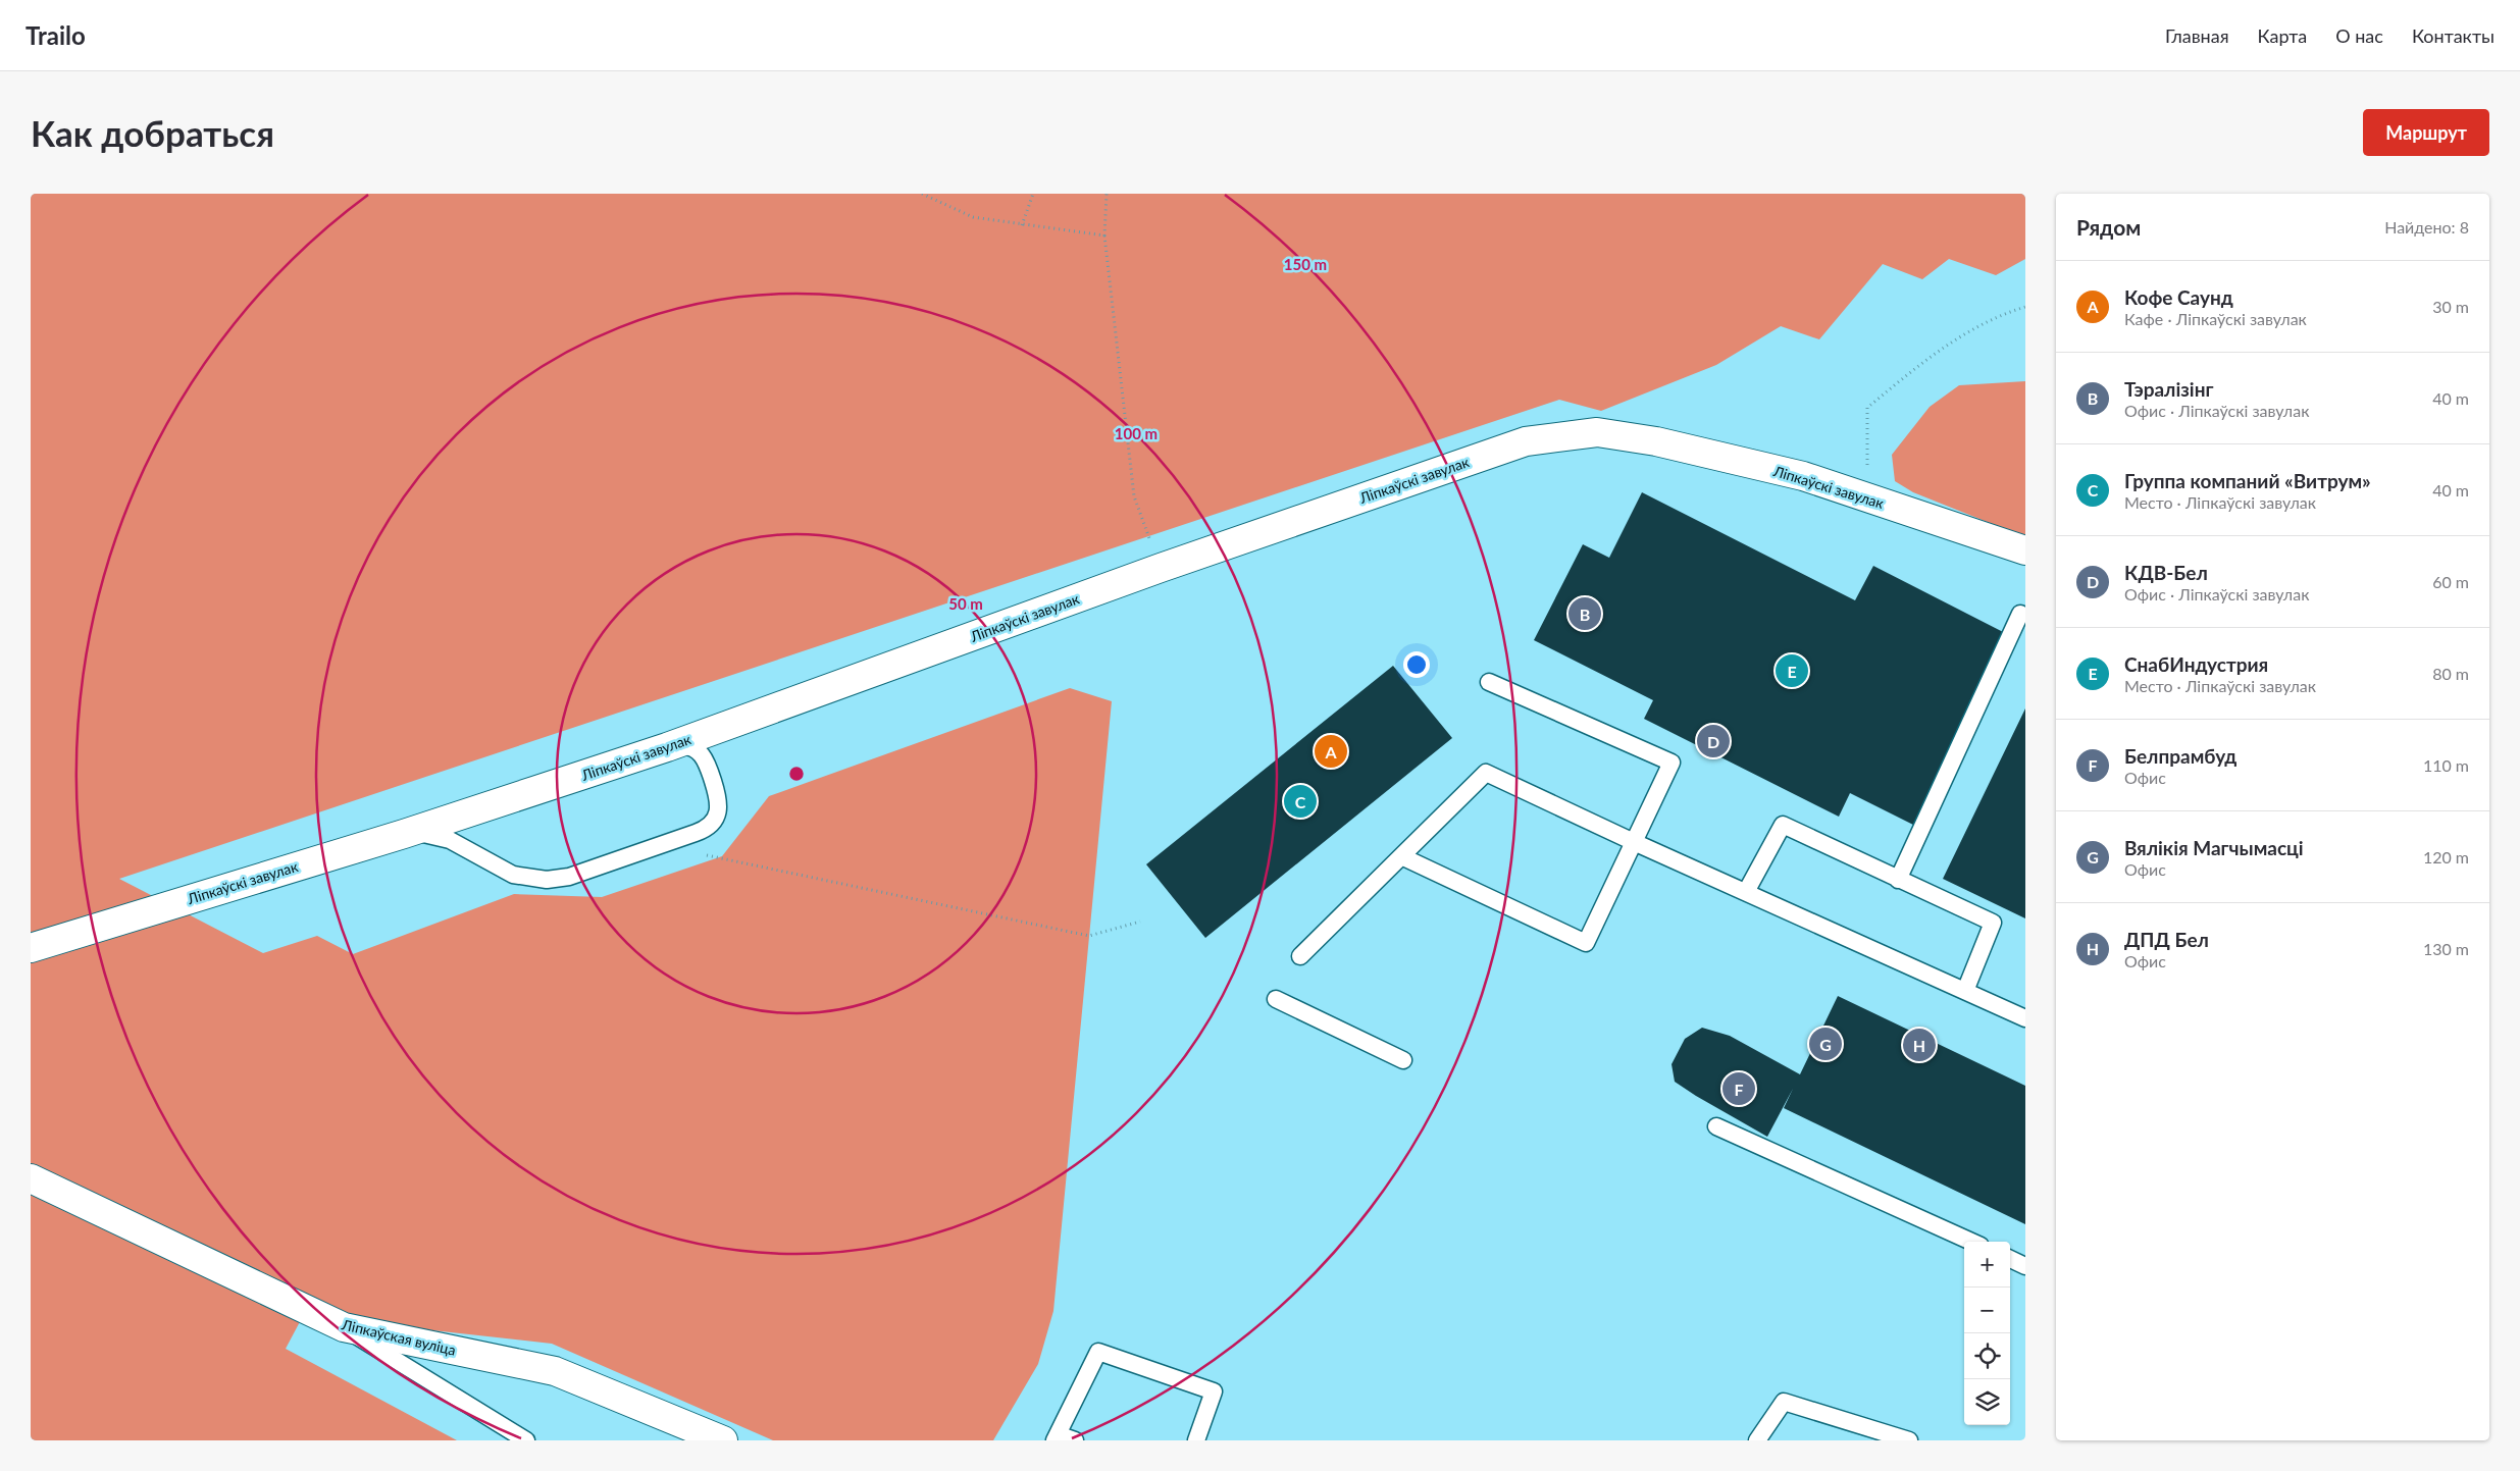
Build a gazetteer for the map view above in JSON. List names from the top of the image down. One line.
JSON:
{"streets":{"street":["Ліпкаўскі завулак","Ліпкаўская вуліца"]},"page":{"header":"Trailo","nav":["Главная","Карта","О нас","Контакты"],"buttons":"Маршрут","title":"Как добраться","heading":["Рядом","Найдено: 8"],"list":[{"mark":"A","name":"Кофе Саунд","note":"Кафе · Ліпкаўскі завулак","value":"30 m"},{"mark":"B","name":"Тэралізінг","note":"Офис · Ліпкаўскі завулак","value":"40 m"},{"mark":"C","name":"Группа компаний «Витрум»","note":"Место · Ліпкаўскі завулак","value":"40 m"},{"mark":"D","name":"КДВ-Бел","note":"Офис · Ліпкаўскі завулак","value":"60 m"},{"mark":"E","name":"СнабИндустрия","note":"Место · Ліпкаўскі завулак","value":"80 m"},{"mark":"F","name":"Белпрамбуд","note":"Офис","value":"110 m"},{"mark":"G","name":"Вялікія Магчымасці","note":"Офис","value":"120 m"},{"mark":"H","name":"ДПД Бел","note":"Офис","value":"130 m"}],"pins":["B","E","D","A","C","G","H","F"],"map_buttons":["+","−"]},"rings":["150 m","100 m","50 m"]}
